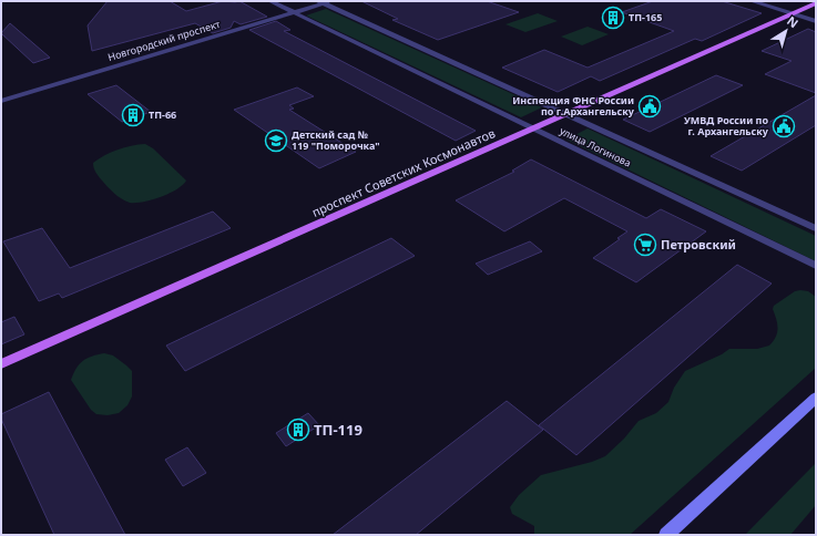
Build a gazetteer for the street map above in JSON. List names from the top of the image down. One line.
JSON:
{"streets":{"main road":["проспект Советских Космонавтов"],"street":["Новгородский проспект","улица Логинова"]},"crossings":[["Новгородский проспект","улица Логинова"],["улица Логинова","проспект Советских Космонавтов"]],"places":{"building":["ТП-165","ТП-66","ТП-119"],"public building":["Инспекция ФНС России по г.Архангельску","УМВД России по г. Архангельску"],"school or university":["Детский сад № 119 \"Поморочка\""],"supermarket":["Петровский"]},"north":"top right"}
